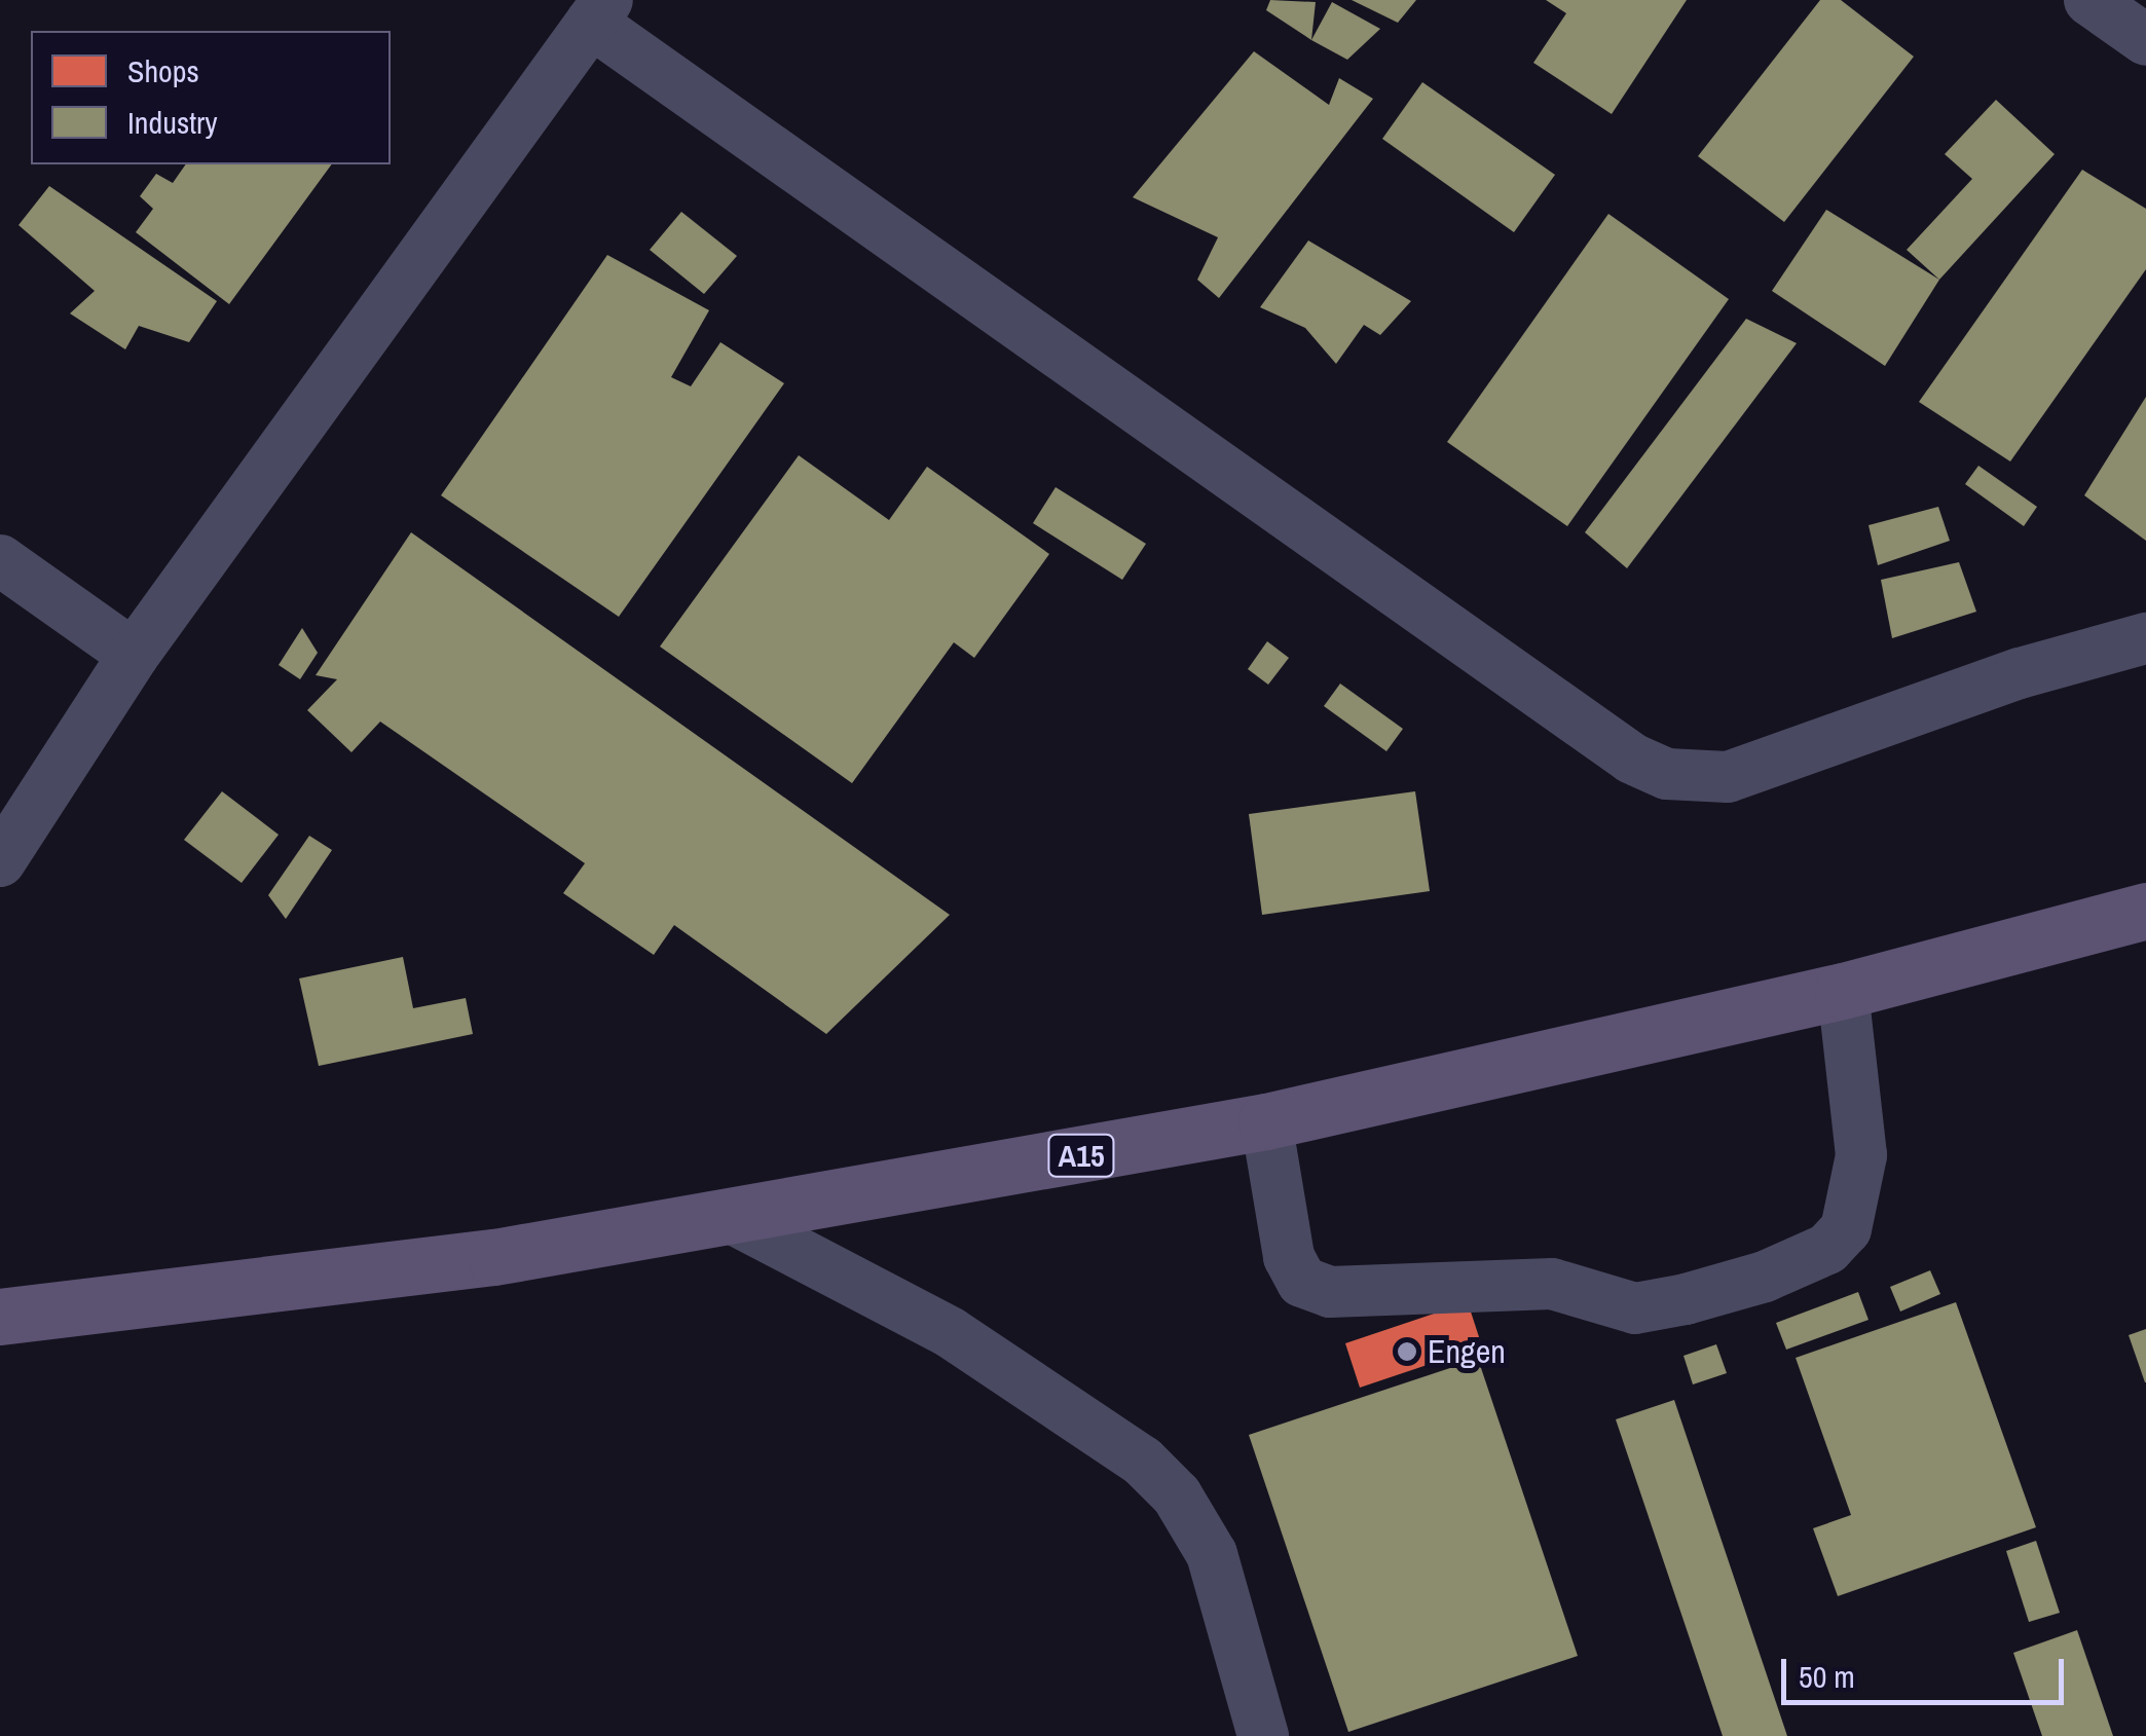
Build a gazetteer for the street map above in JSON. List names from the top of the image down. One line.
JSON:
{"streets":{"main road":["A15"]},"places":["Engen"],"legend":["Shops","Industry"],"scale_bar":"50 m"}
